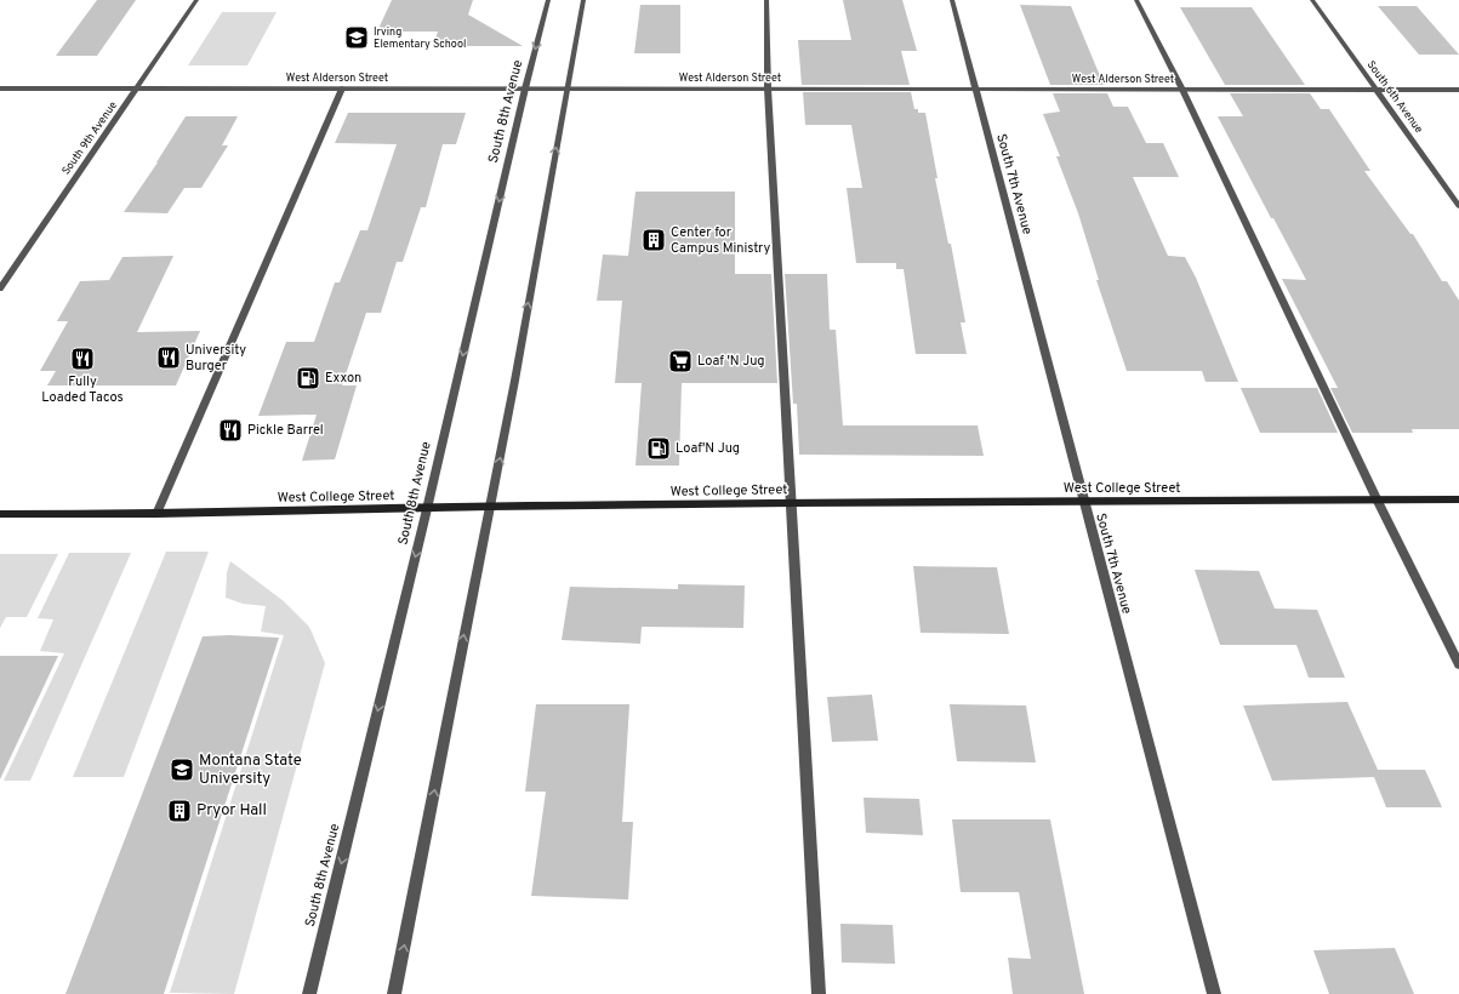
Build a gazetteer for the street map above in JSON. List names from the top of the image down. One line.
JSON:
{"streets":{"main road":["West College Street"],"street":["West Alderson Street","South 6th Avenue","South 8th Avenue","South 9th Avenue","South 7th Avenue"]},"crossings":[["West Alderson Street","South 6th Avenue"],["West Alderson Street","South 8th Avenue"],["West Alderson Street","South 9th Avenue"],["West Alderson Street","South 7th Avenue"],["South 8th Avenue","West College Street"],["South 7th Avenue","West College Street"]],"places":{"school or university":["Irving Elementary School","Montana State University"],"building":["Center for Campus Ministry","Pryor Hall"],"restaurant":["University Burger","Fully Loaded Tacos","Pickle Barrel"],"supermarket":["Loaf 'N Jug"],"fuel station":["Exxon","Loaf'N Jug"]}}
